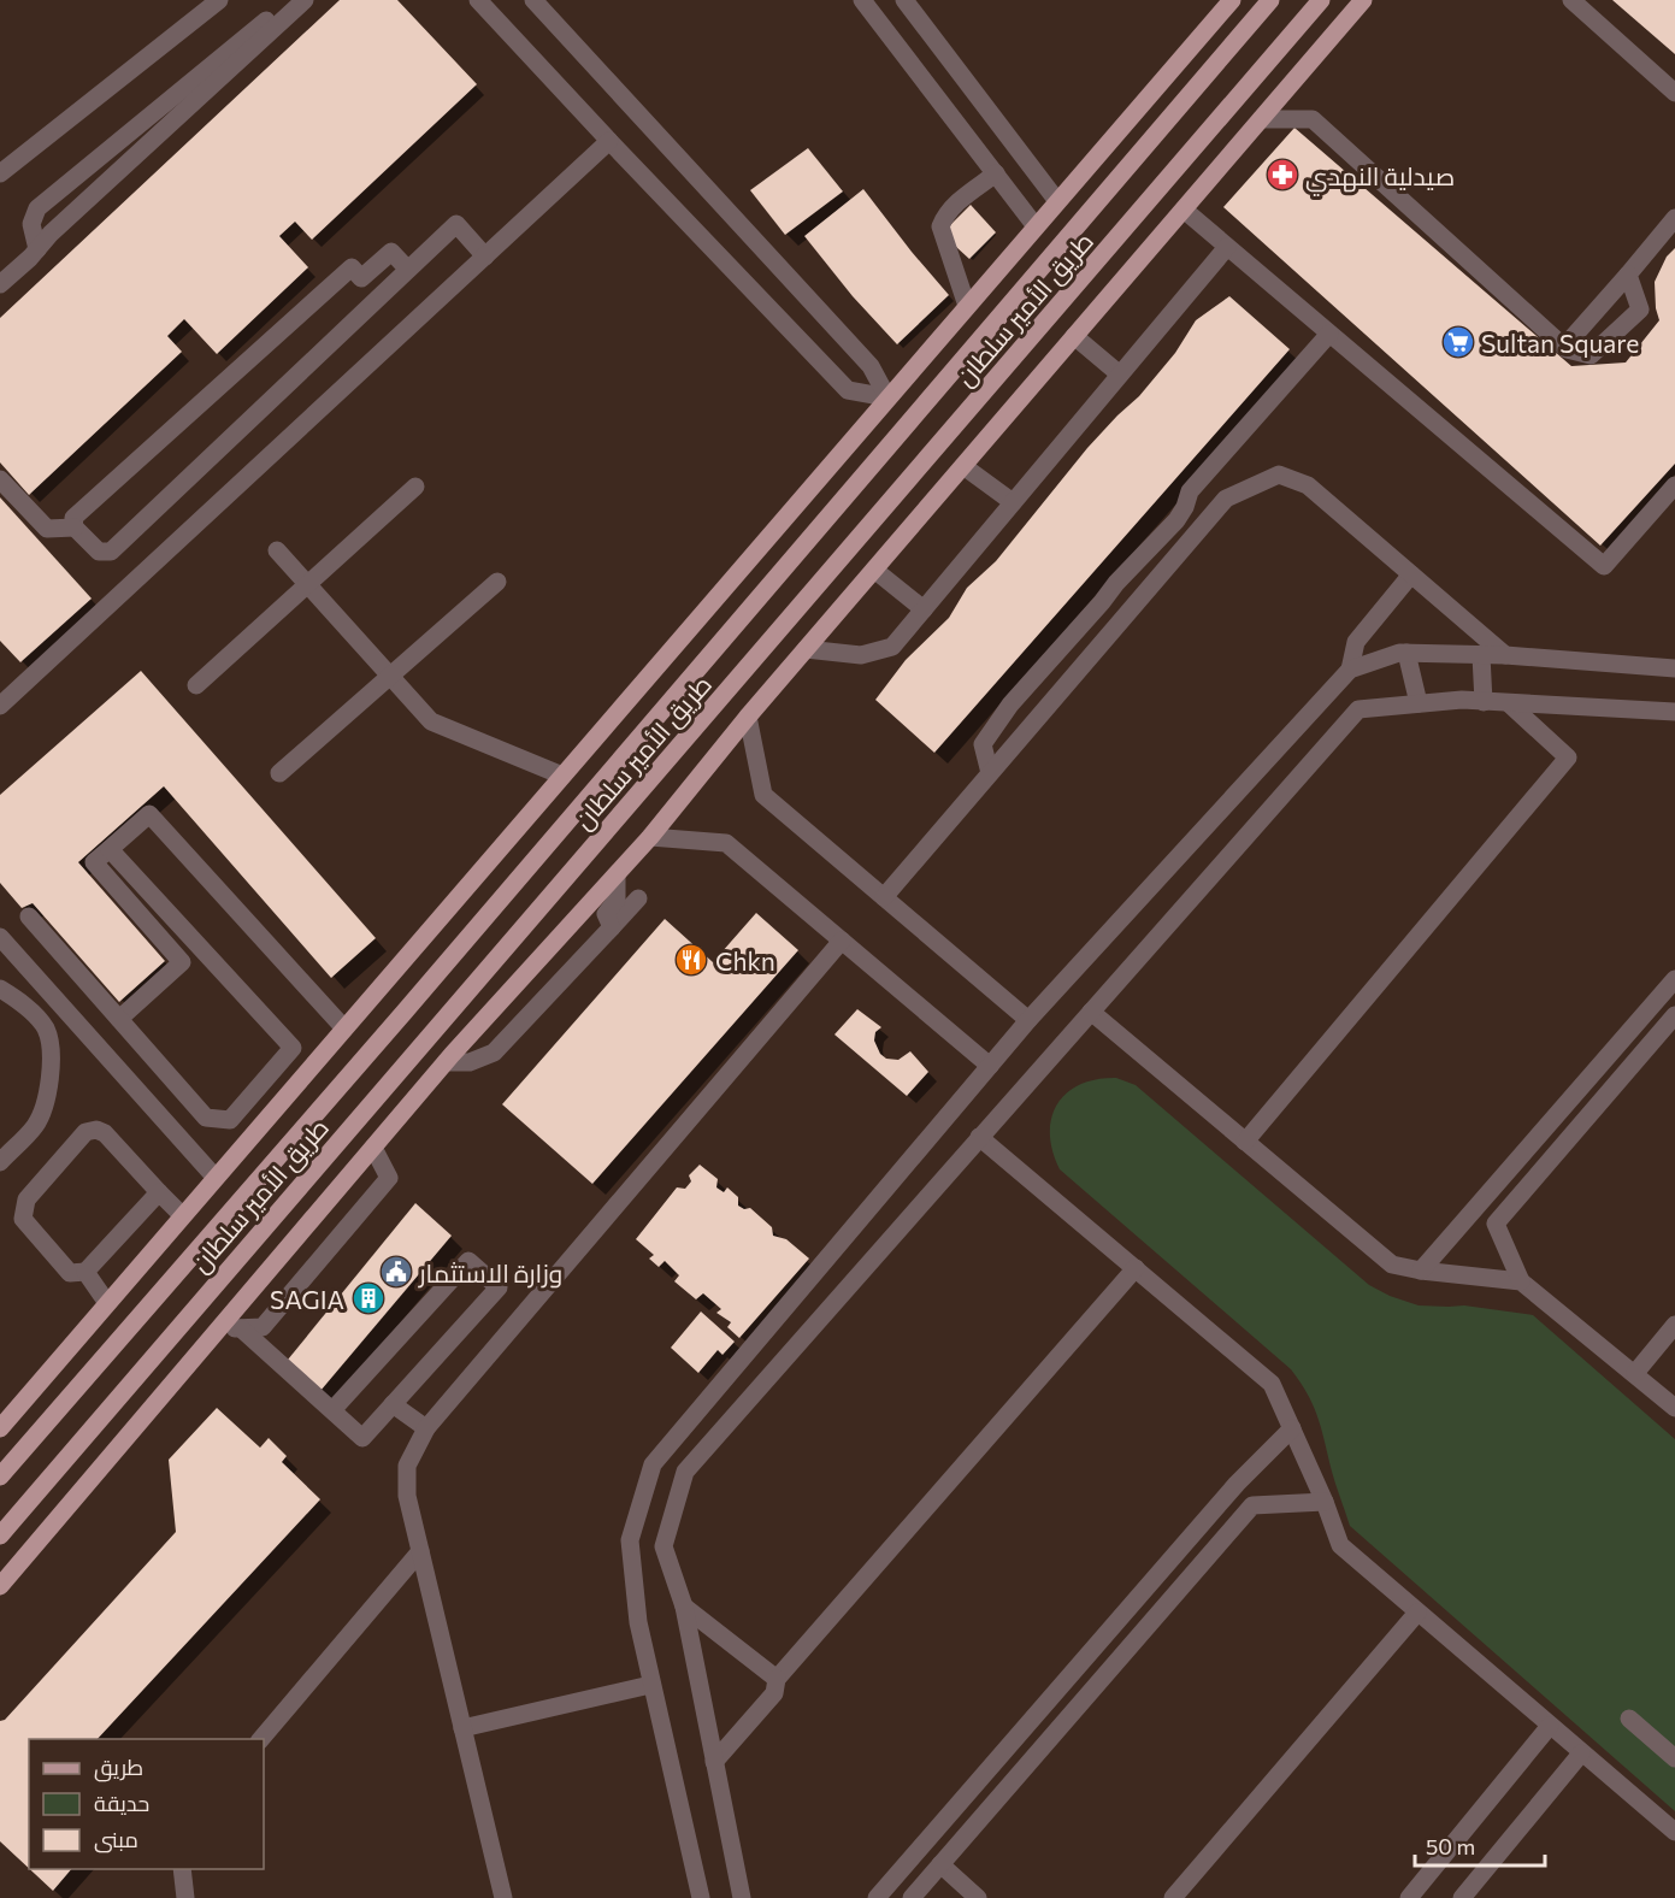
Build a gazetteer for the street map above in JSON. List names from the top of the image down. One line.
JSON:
{"streets":{"main road":["طريق الأمير سلطان"]},"places":{"pharmacy":["صيدلية النهدي"],"supermarket":["Sultan Square"],"restaurant":["Chkn"],"public building":["وزارة الاستثمار"],"building":["SAGIA"]},"legend":["طريق","حديقة","مبنى"],"scale_bar":"50 m"}
